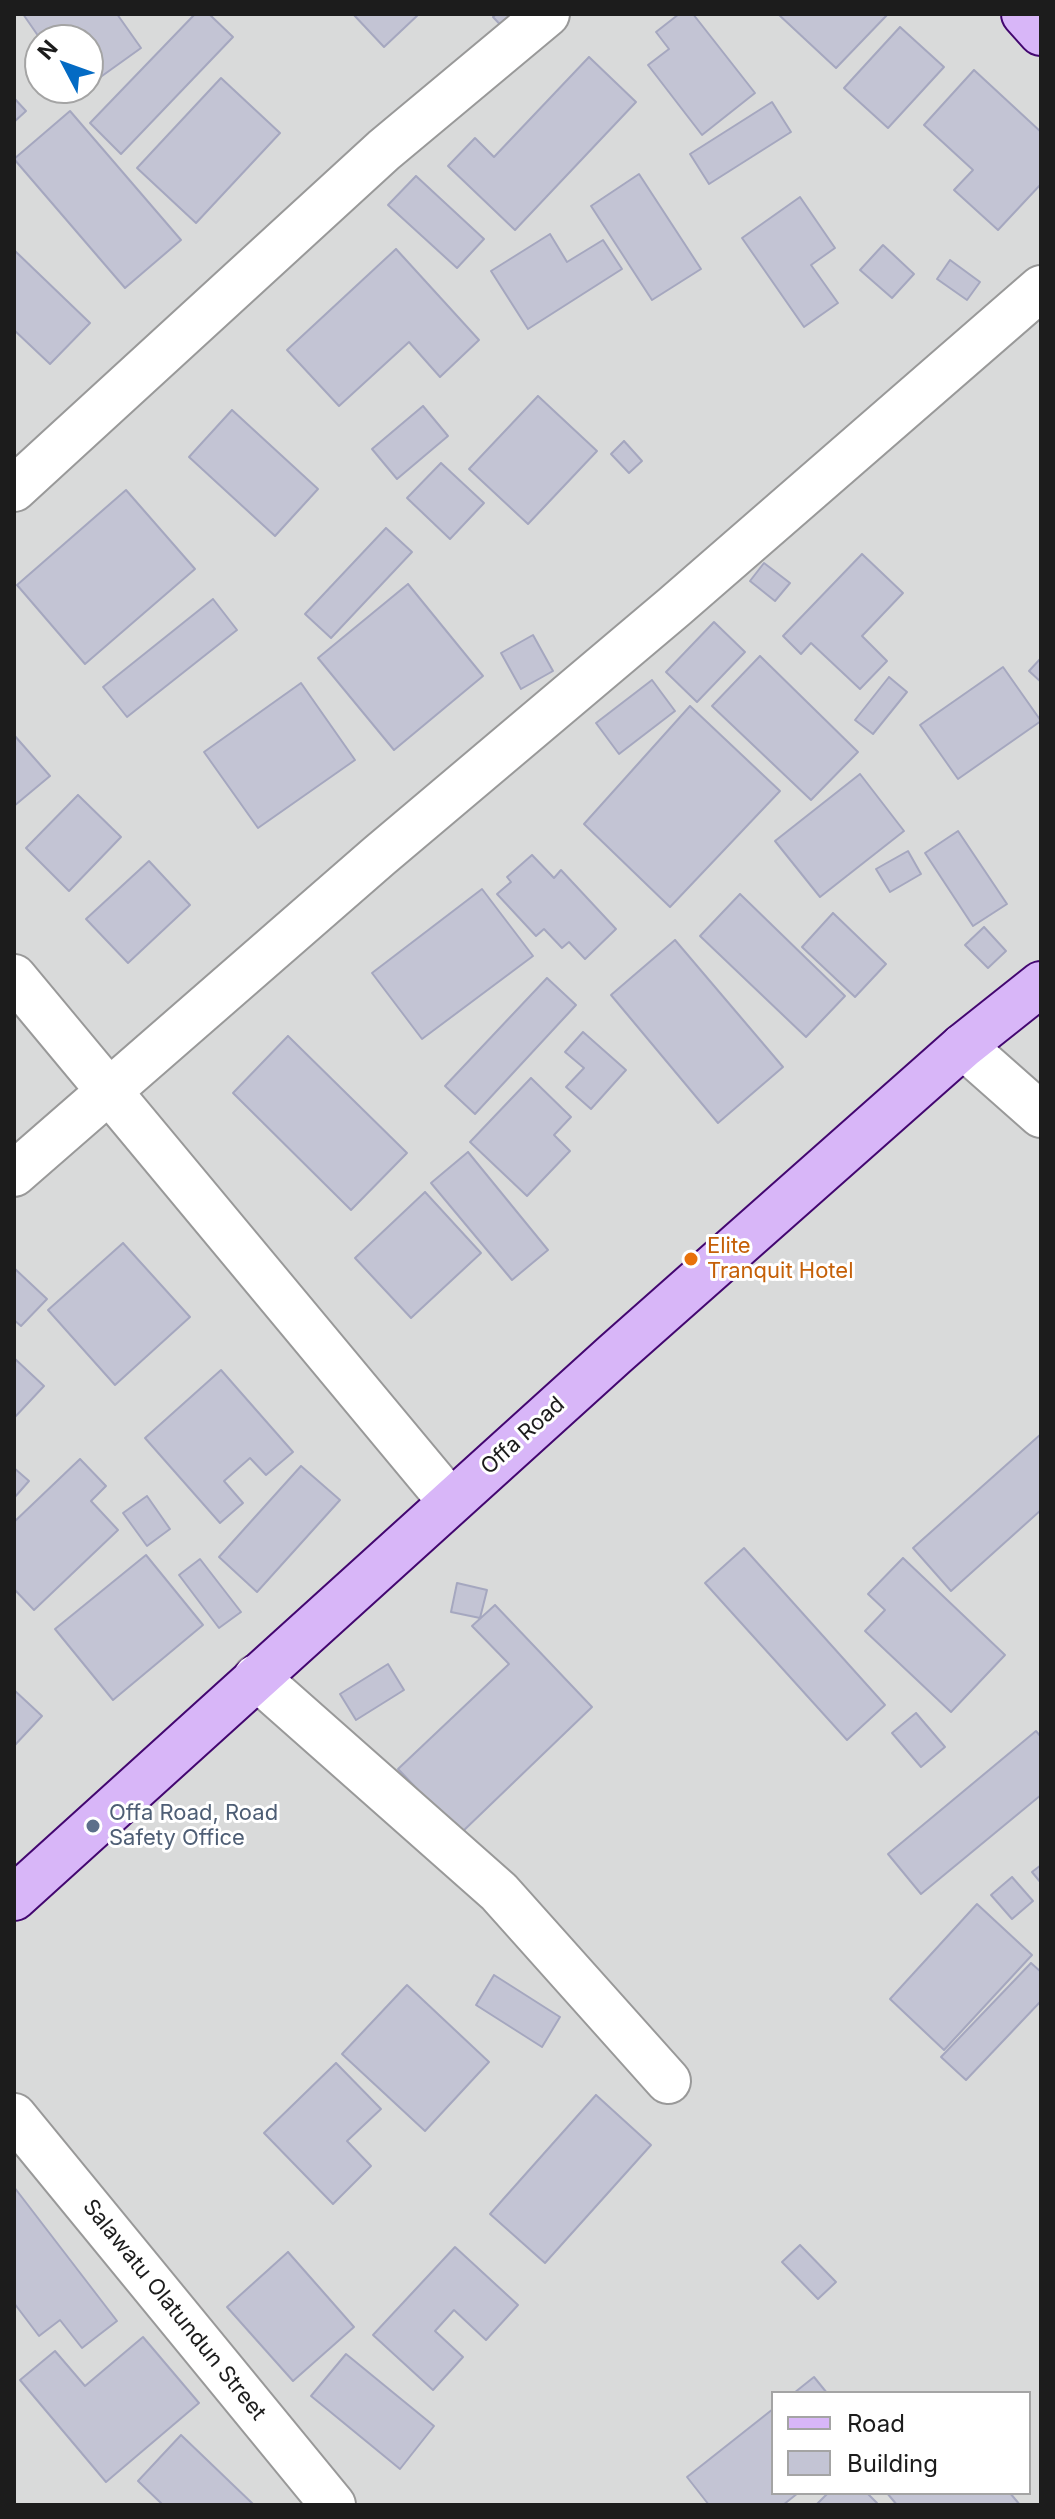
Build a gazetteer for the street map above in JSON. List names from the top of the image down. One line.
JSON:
{"streets":{"street":["Offa Road","Salawatu Olatundun Street"]},"places":["Elite Tranquit Hotel","Offa Road, Road Safety Office"],"legend":["Road","Building"],"north":"top left"}
